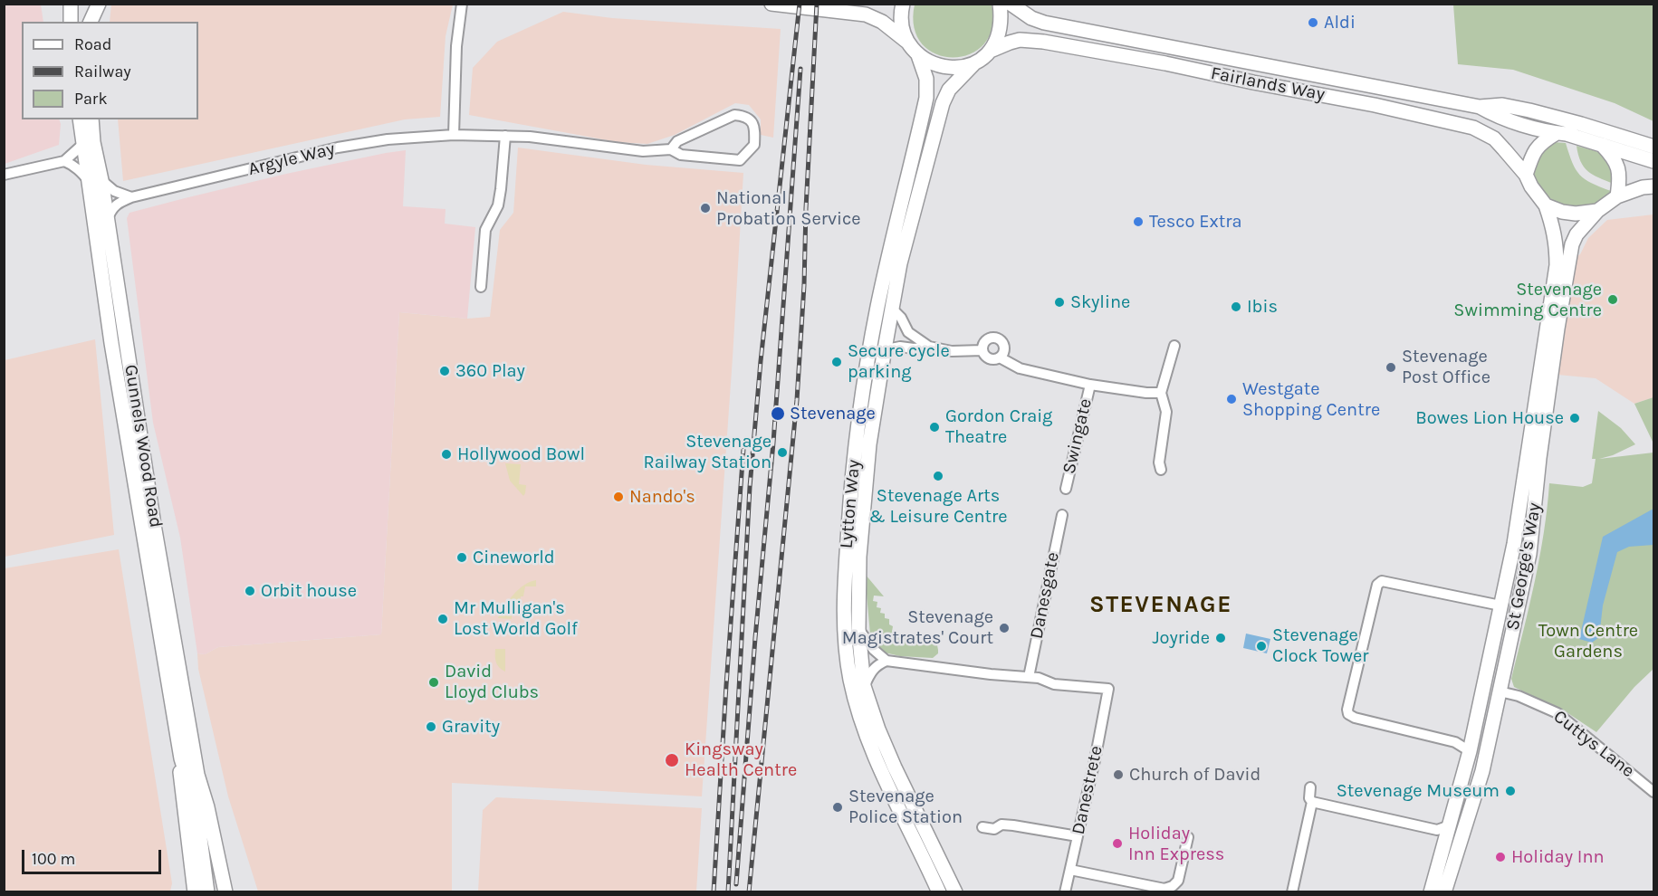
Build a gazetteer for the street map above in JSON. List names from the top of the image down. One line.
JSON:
{"streets":{"main road":["Fairlands Way","Gunnels Wood Road","Lytton Way","St George's Way"],"street":["Argyle Way","Swingate","Danesgate","Cuttys Lane","Danestrete"]},"crossings":[["Fairlands Way","St George's Way"],["Argyle Way","Gunnels Wood Road"],["St George's Way","Cuttys Lane"],["Danesgate","Danestrete"]],"districts":["STEVENAGE"],"parks":["Town Centre Gardens"],"places":["Aldi","National Probation Service","Tesco Extra","Stevenage Swimming Centre","Skyline","Ibis","Secure cycle parking","Stevenage Post Office","360 Play","Westgate Shopping Centre","Stevenage","Bowes Lion House","Gordon Craig Theatre","Stevenage Railway Station","Hollywood Bowl","Stevenage Arts & Leisure Centre","Nando's","Cineworld","Orbit house","Mr Mulligan's Lost World Golf","Stevenage Magistrates' Court","Joyride","Stevenage Clock Tower","David Lloyd Clubs","Gravity","Kingsway Health Centre","Church of David","Stevenage Museum","Stevenage Police Station","Holiday Inn Express","Holiday Inn"],"legend":["Road","Railway","Park"],"scale_bar":"100 m"}
